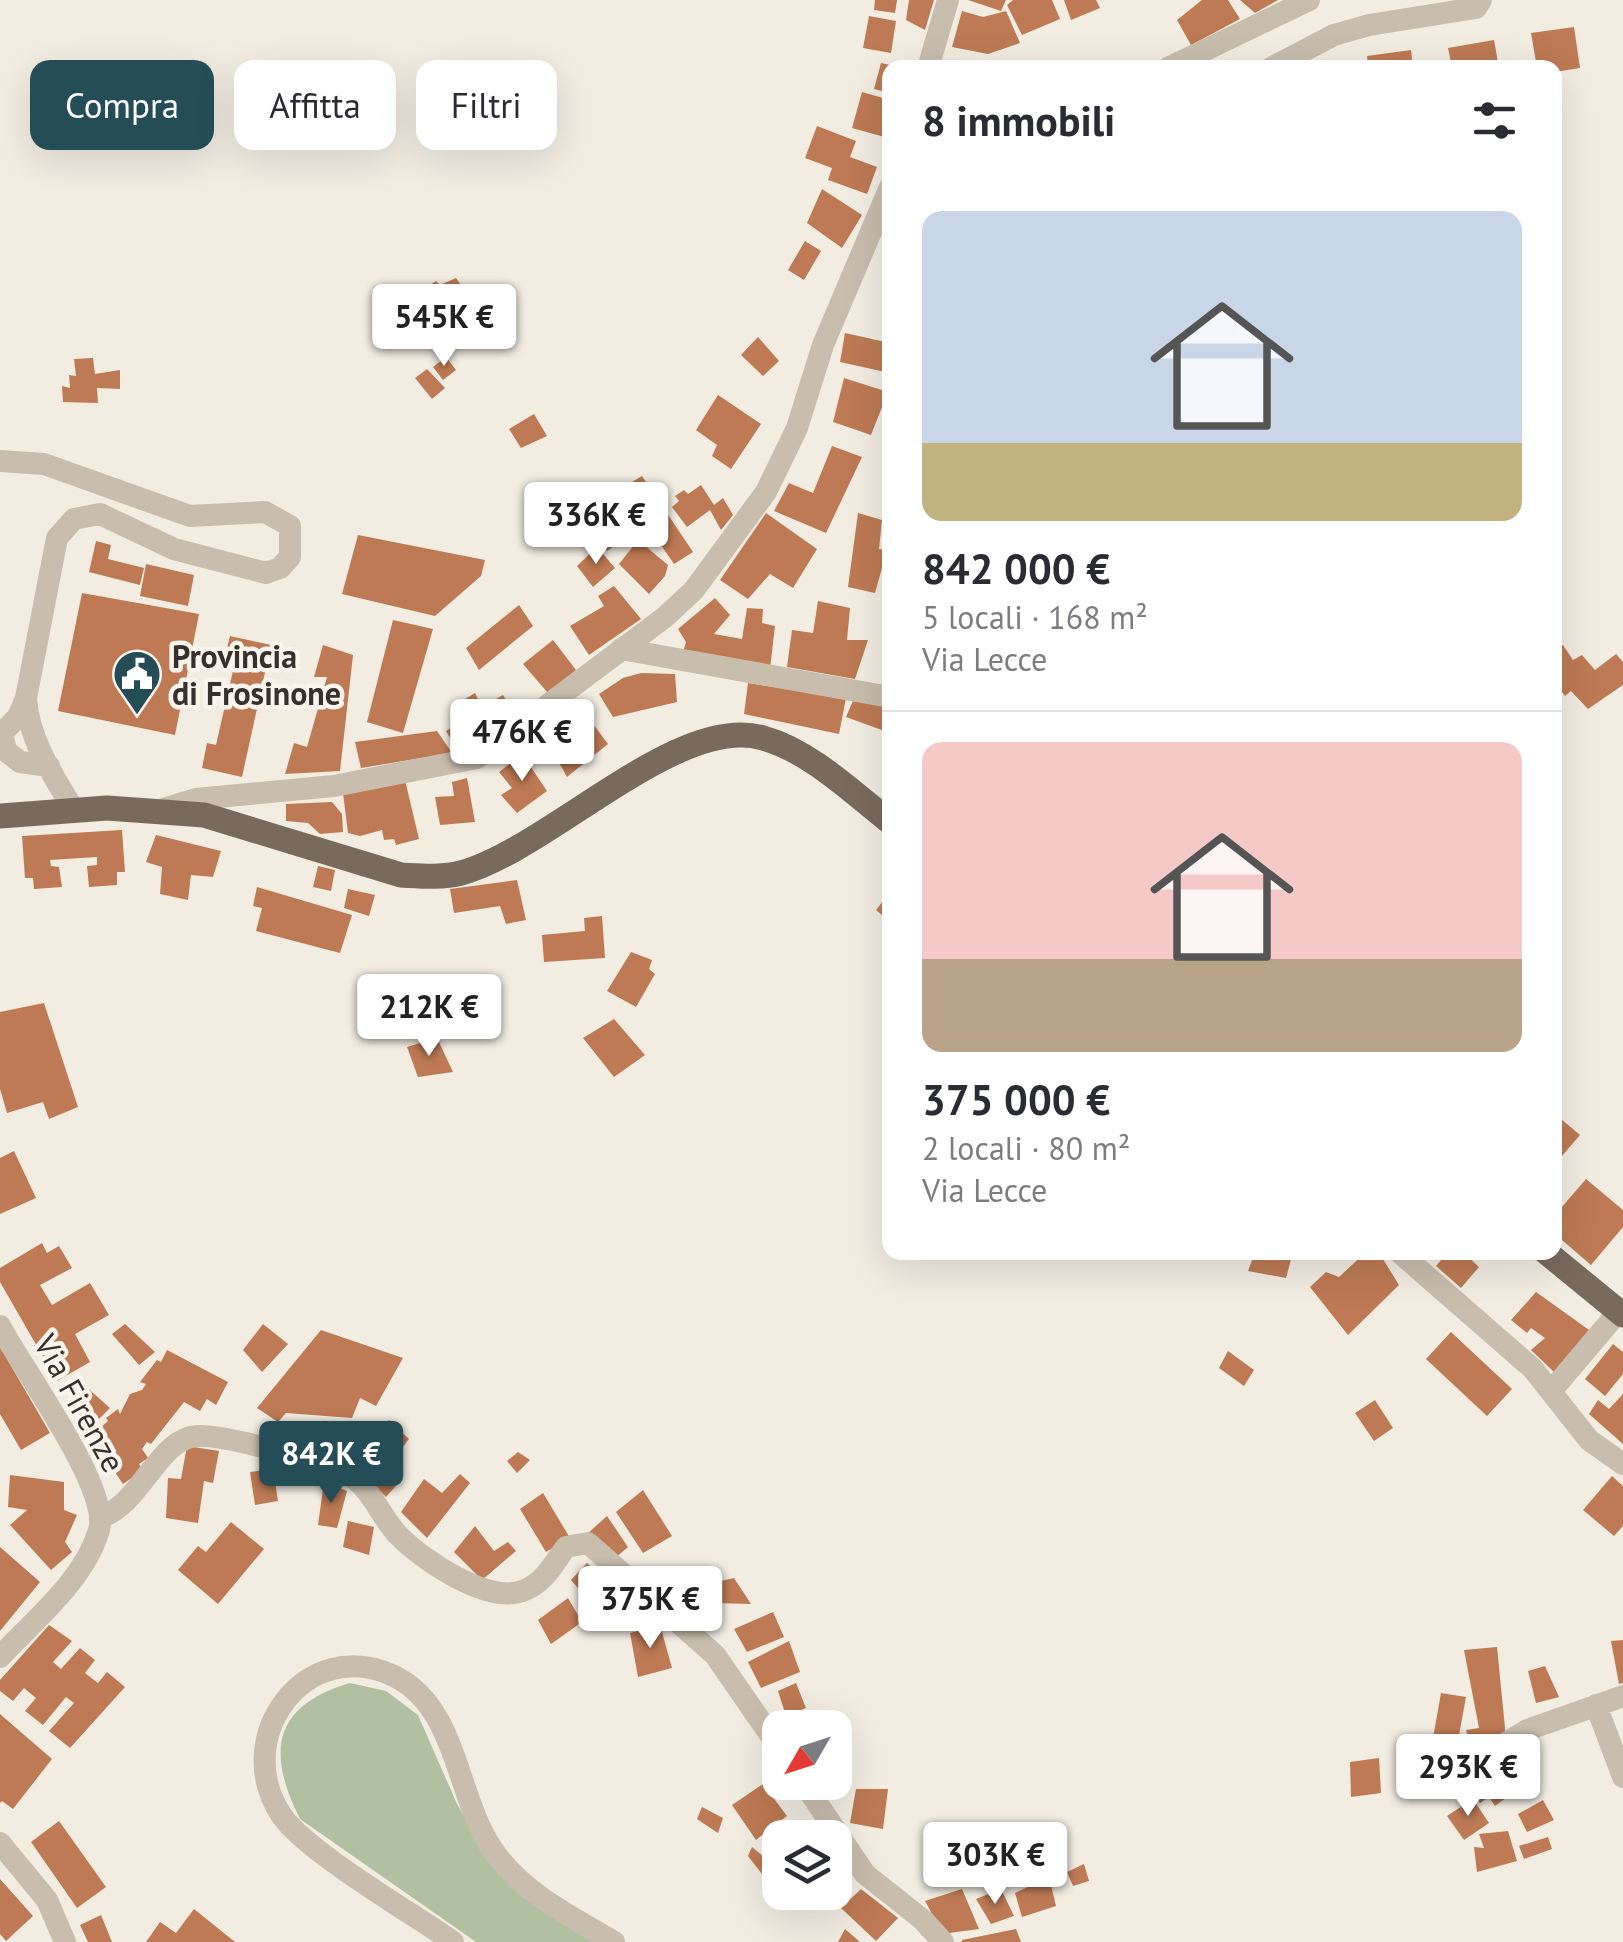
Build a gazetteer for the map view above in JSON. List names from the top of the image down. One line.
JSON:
{"streets":{"street":["Via Firenze"]},"places":{"public building":["Provincia di Frosinone"]},"north":"bottom left","page":{"chip":["Compra","Affitta","Filtri"],"heading":"8 immobili","list":[{"name":"842 000 €","note":"5 locali · 168 m² · Via Lecce"},{"name":"375 000 €","note":"2 locali · 80 m² · Via Lecce"}],"price":["545K €","336K €","476K €","212K €","842K €","375K €","293K €","303K €"]}}
